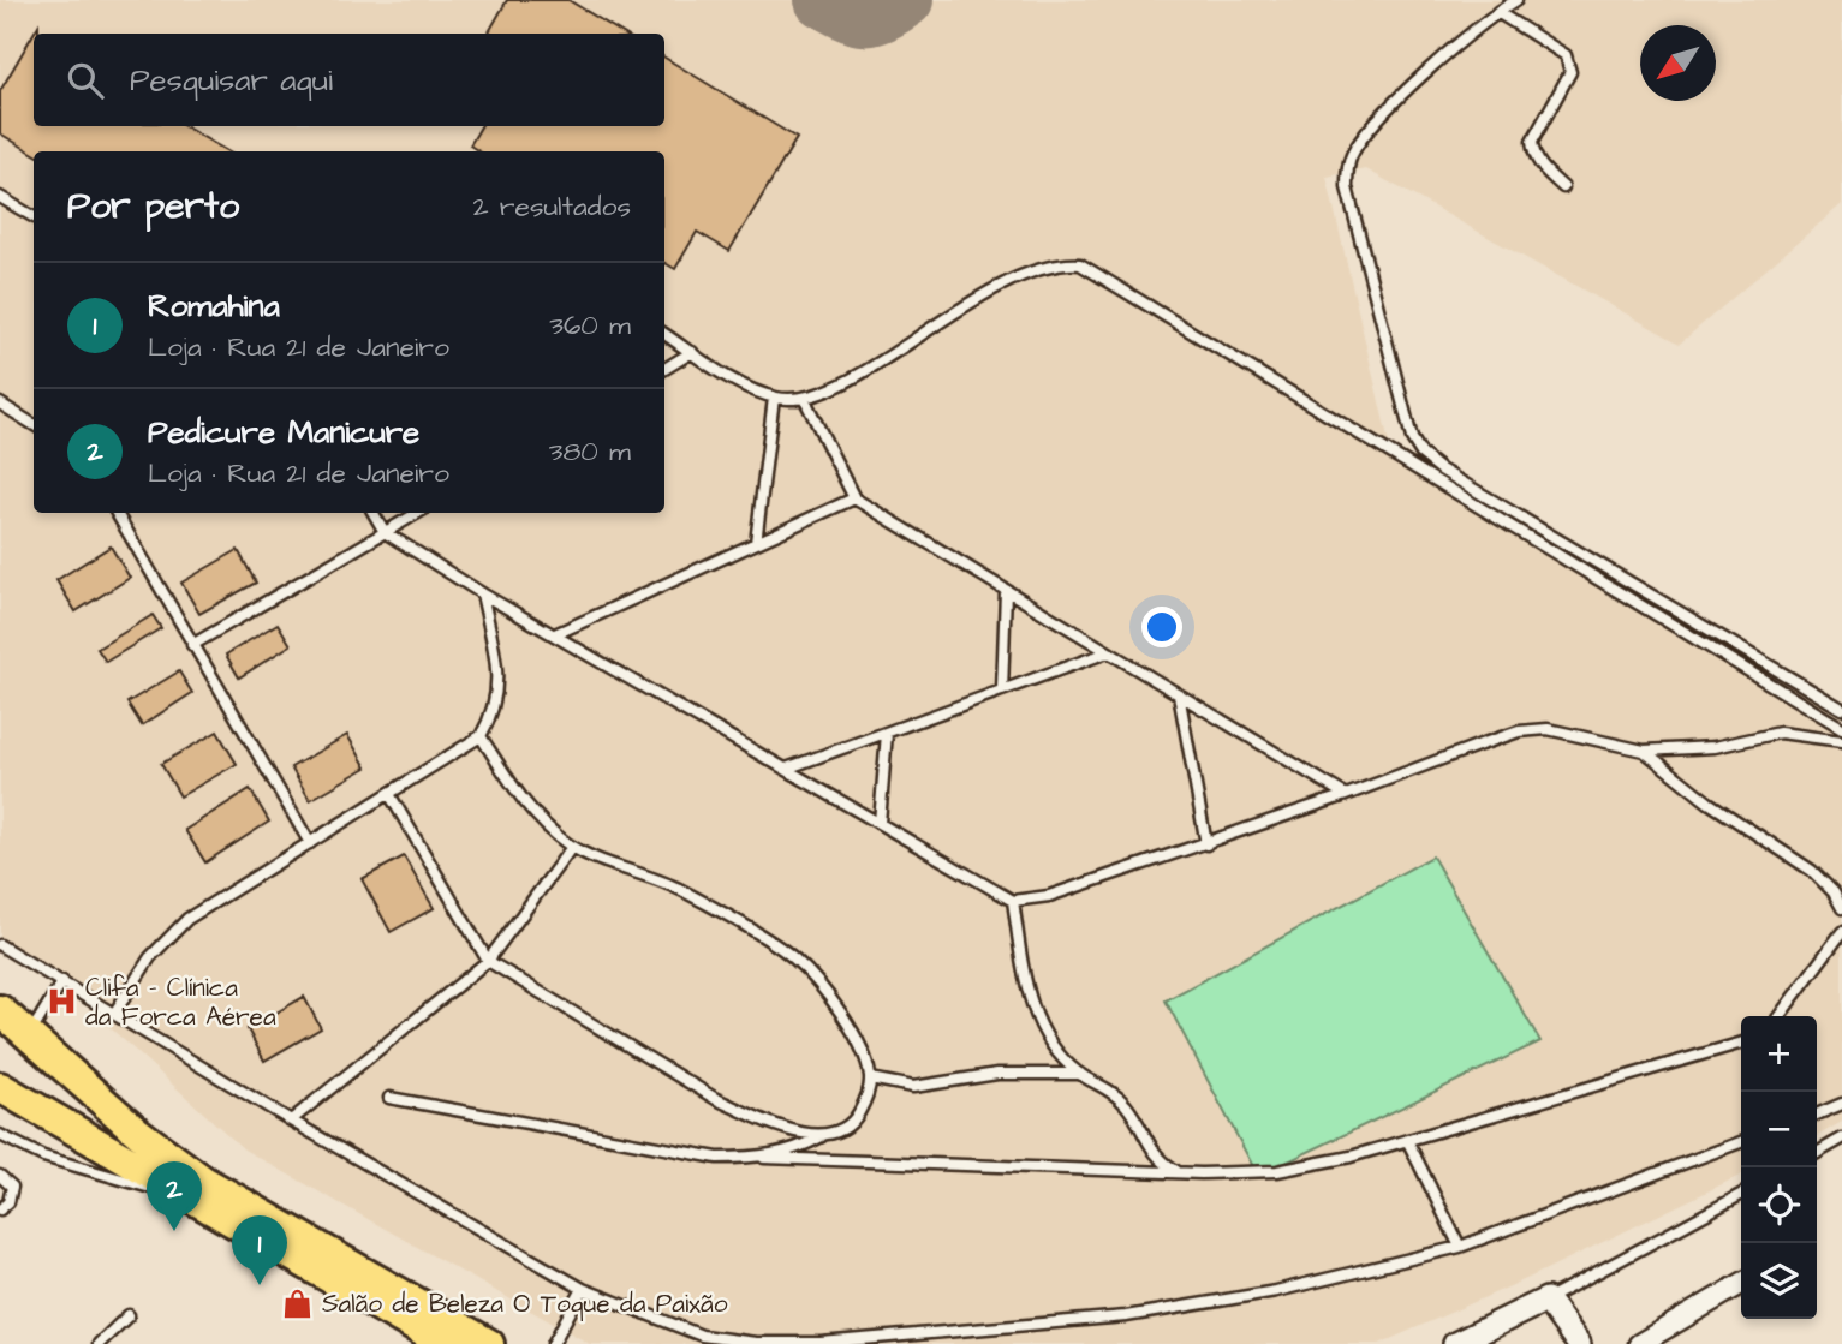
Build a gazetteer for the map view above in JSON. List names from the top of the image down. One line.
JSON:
{"places":{"hospital":["Clifa - Clínica da Forca Aérea"],"shop":["Salão de Beleza O Toque da Paixão"]},"north":"bottom left","page":{"search":"Pesquisar aqui","heading":["Por perto","2 resultados"],"list":[{"mark":"1","name":"Romahina","note":"Loja · Rua 21 de Janeiro","value":"360 m"},{"mark":"2","name":"Pedicure Manicure","note":"Loja · Rua 21 de Janeiro","value":"380 m"}],"map_buttons":["+","−"],"pins":["2","1"]}}
